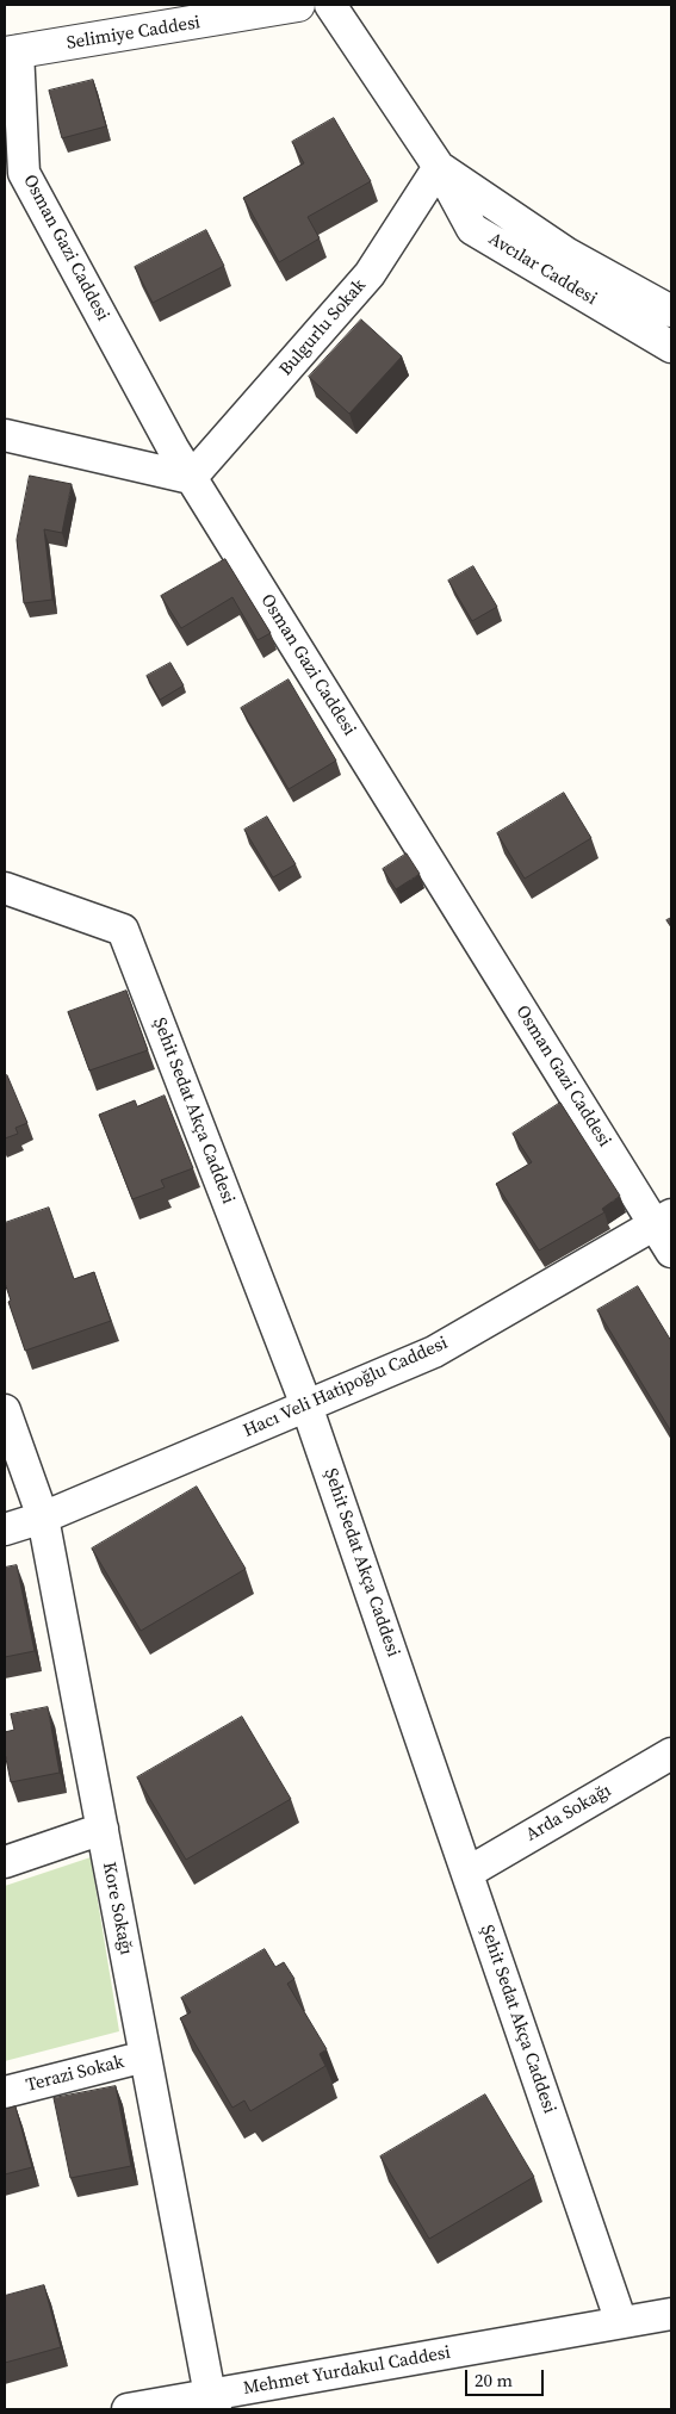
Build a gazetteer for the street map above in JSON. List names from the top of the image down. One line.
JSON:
{"streets":{"street":["Selimiye Caddesi","Osman Gazi Caddesi","Avcılar Caddesi","Bulgurlu Sokak","Şehit Sedat Akça Caddesi","Hacı Veli Hatipoğlu Caddesi","Arda Sokağı","Kore Sokağı","Terazi Sokak","Mehmet Yurdakul Caddesi"]},"crossings":[["Selimiye Caddesi","Osman Gazi Caddesi"],["Osman Gazi Caddesi","Bulgurlu Sokak"],["Osman Gazi Caddesi","Hacı Veli Hatipoğlu Caddesi"],["Avcılar Caddesi","Bulgurlu Sokak"],["Şehit Sedat Akça Caddesi","Hacı Veli Hatipoğlu Caddesi"],["Şehit Sedat Akça Caddesi","Arda Sokağı"],["Şehit Sedat Akça Caddesi","Mehmet Yurdakul Caddesi"],["Hacı Veli Hatipoğlu Caddesi","Kore Sokağı"],["Kore Sokağı","Terazi Sokak"],["Kore Sokağı","Mehmet Yurdakul Caddesi"]],"scale_bar":"20 m"}
